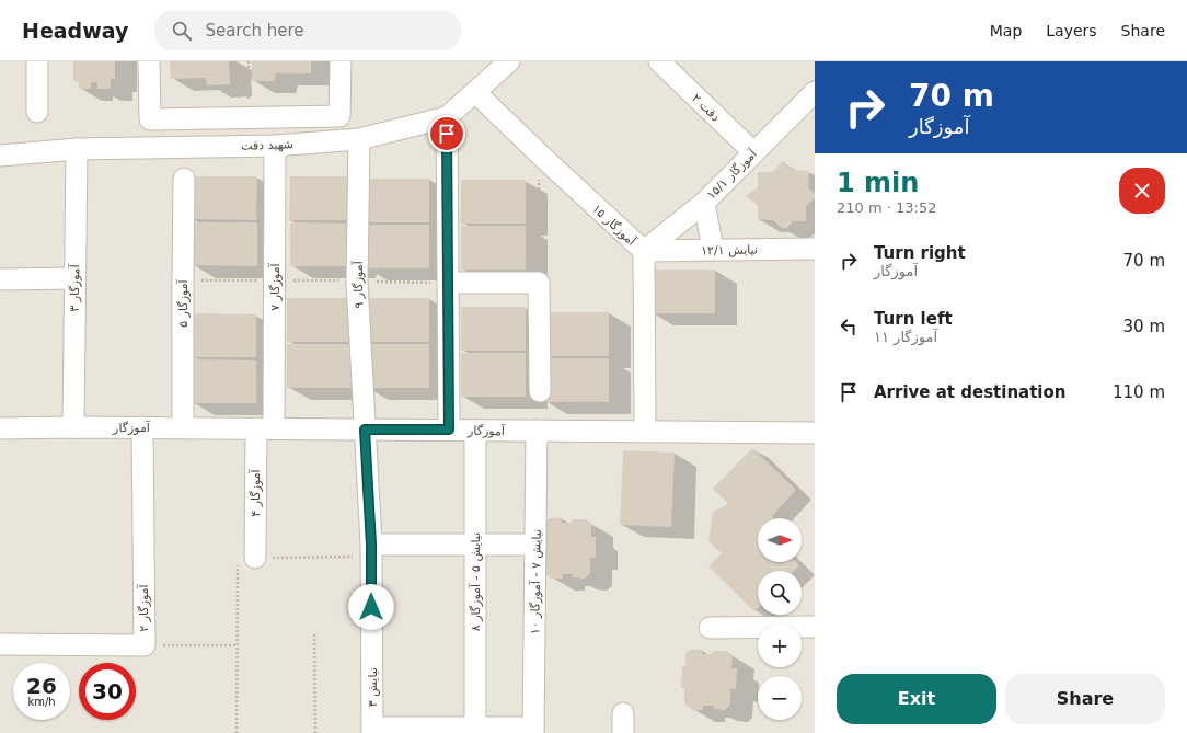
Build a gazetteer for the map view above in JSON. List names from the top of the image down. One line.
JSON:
{"streets":{"street":["دقت ۲","شهید دقت","آموزگار ۱۵/۱","آموزگار ۱۵","نیایش ۱۲/۱","آموزگار ۹","آموزگار ۷","آموزگار ۳","آموزگار ۵","آموزگار","آموزگار ۴","نیایش ۵ - آموزگار ۸","نیایش ۷ - آموزگار ۱۰","آموزگار ۲","نیایش ۳"]},"crossings":[["دقت ۲","آموزگار ۱۵/۱"],["شهید دقت","آموزگار ۱۵"],["شهید دقت","آموزگار ۹"],["شهید دقت","آموزگار ۷"],["شهید دقت","آموزگار ۳"],["آموزگار ۱۵/۱","آموزگار ۱۵"],["آموزگار ۱۵/۱","نیایش ۱۲/۱"],["آموزگار ۱۵","نیایش ۱۲/۱"],["آموزگار ۱۵","آموزگار"],["آموزگار ۹","آموزگار"],["آموزگار ۹","نیایش ۳"],["آموزگار ۷","آموزگار"],["آموزگار ۷","آموزگار ۴"],["آموزگار ۳","آموزگار"],["آموزگار ۵","آموزگار"],["آموزگار","آموزگار ۴"],["آموزگار","نیایش ۵ - آموزگار ۸"],["آموزگار","نیایش ۷ - آموزگار ۱۰"],["آموزگار","آموزگار ۲"]],"north":"right","page":{"header":"Headway","search":"Search here","nav":["Map","Layers","Share"],"turn":["70 m","آموزگار"],"heading":["1 min","210 m · 13:52"],"list":[{"name":"Turn right","note":"آموزگار","value":"70 m"},{"name":"Turn left","note":"آموزگار ۱۱","value":"30 m"},{"name":"Arrive at destination","value":"110 m"}],"map_buttons":["+","−"],"speed":"26 km/h","limit":"30","buttons":["Exit","Share"]}}
